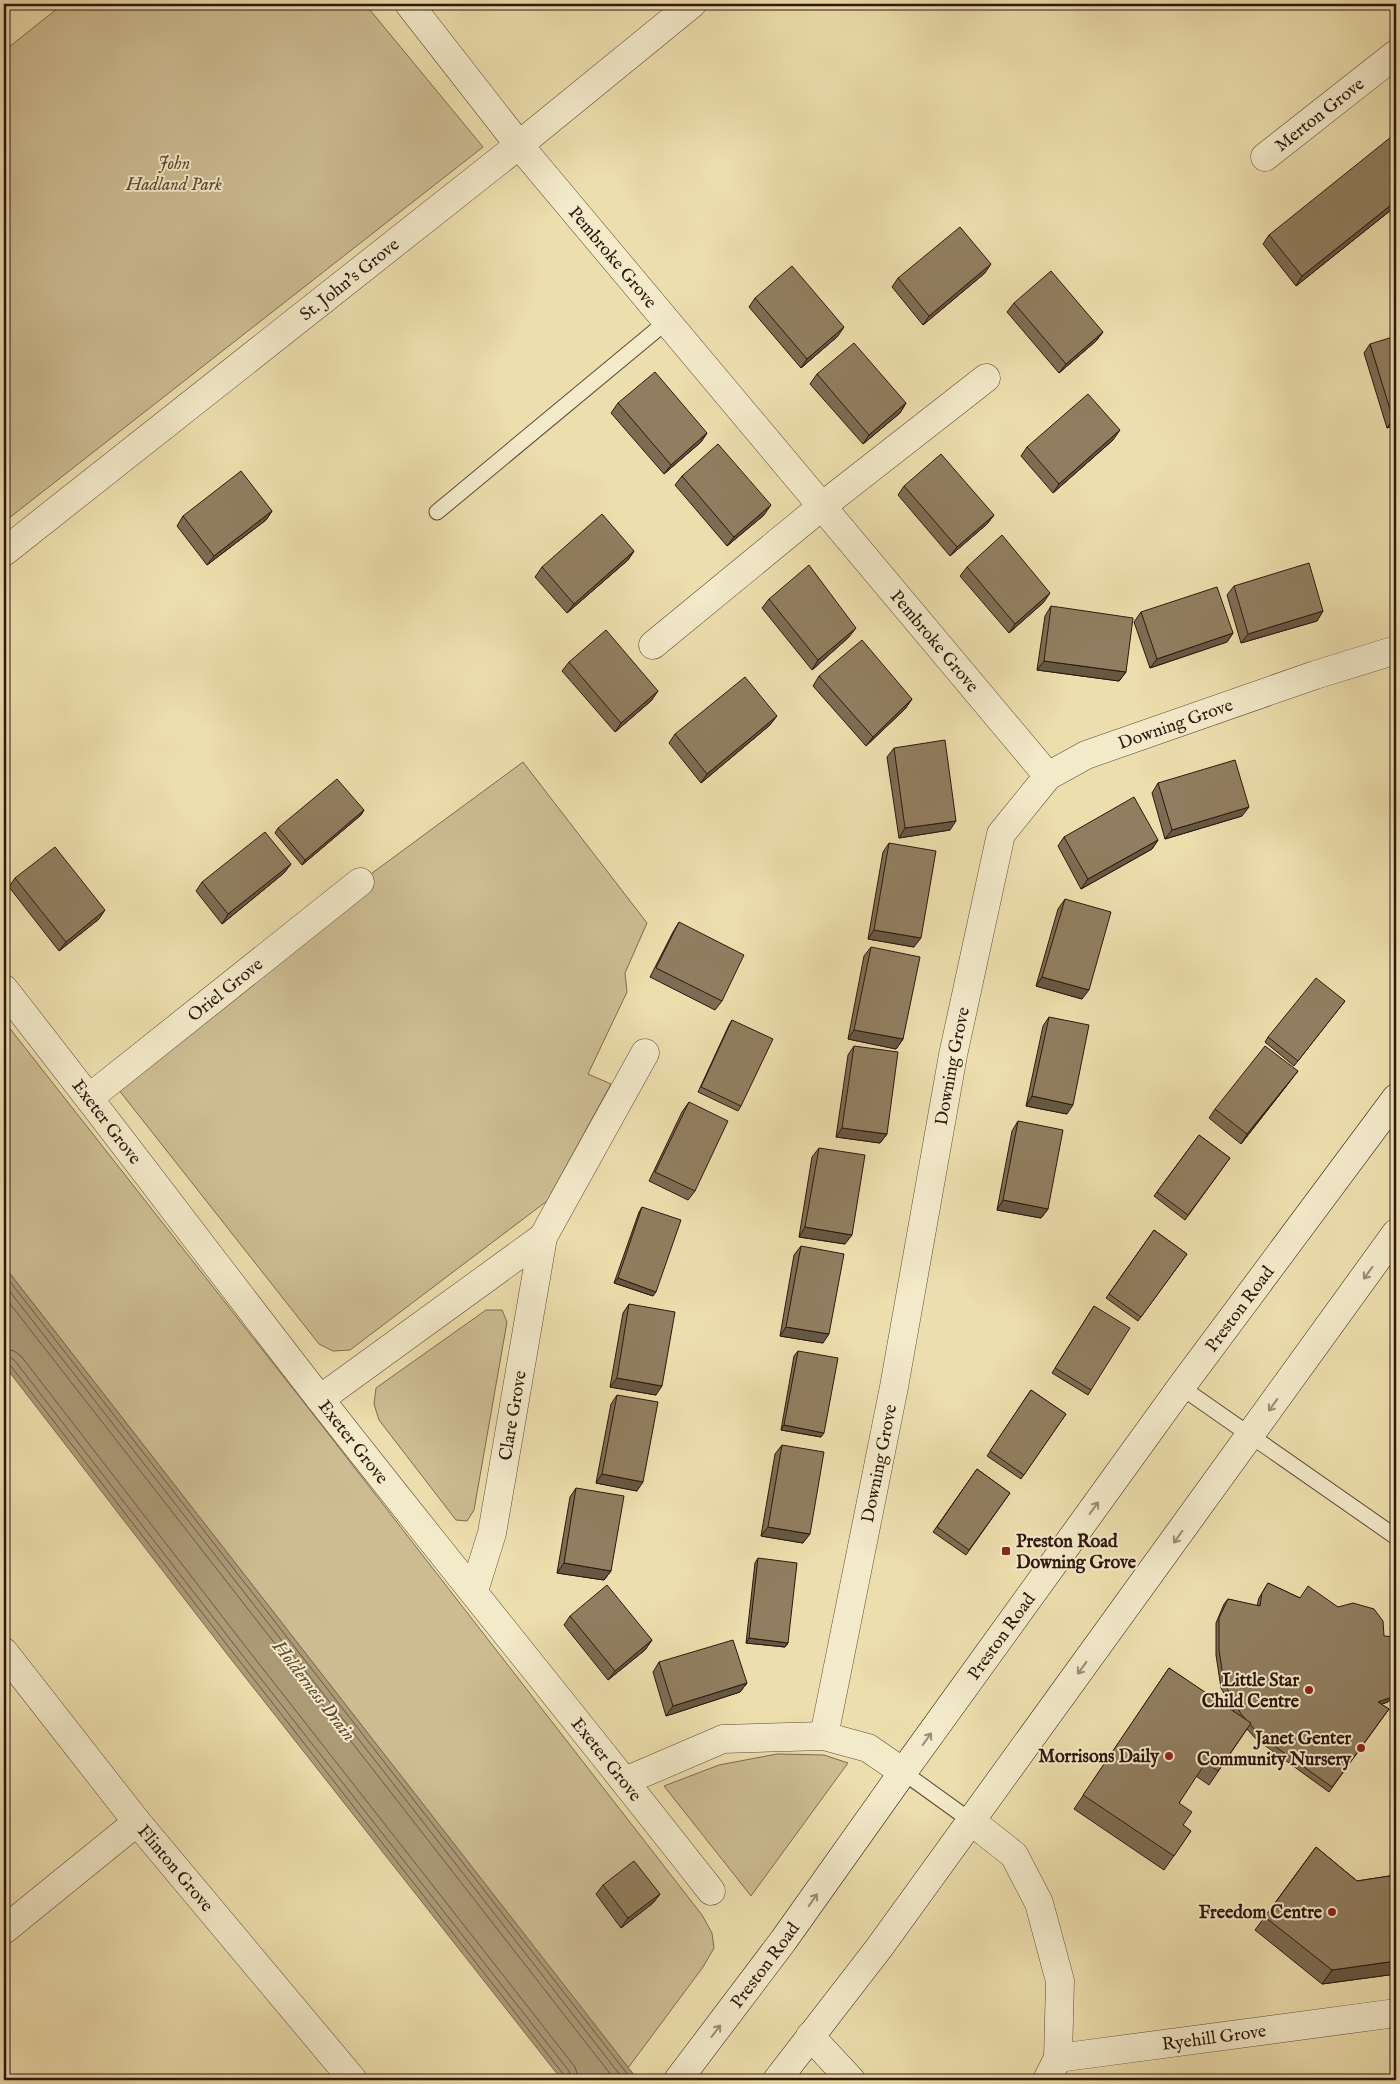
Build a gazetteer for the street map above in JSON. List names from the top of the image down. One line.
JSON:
{"streets":{"street":["Merton Grove","Pembroke Grove","St. John's Grove","Downing Grove","Oriel Grove","Exeter Grove","Preston Road","Clare Grove","Flinton Grove","Ryehill Grove"]},"crossings":[["Pembroke Grove","St. John's Grove"],["Pembroke Grove","Downing Grove"],["Oriel Grove","Exeter Grove"],["Exeter Grove","Clare Grove"]],"water":["Holderness Drain"],"parks":["John Hadland Park"],"places":{"transit":["Preston Road Downing Grove"],"other":["Little Star Child Centre","Janet Genter Community Nursery","Morrisons Daily","Freedom Centre"]}}
